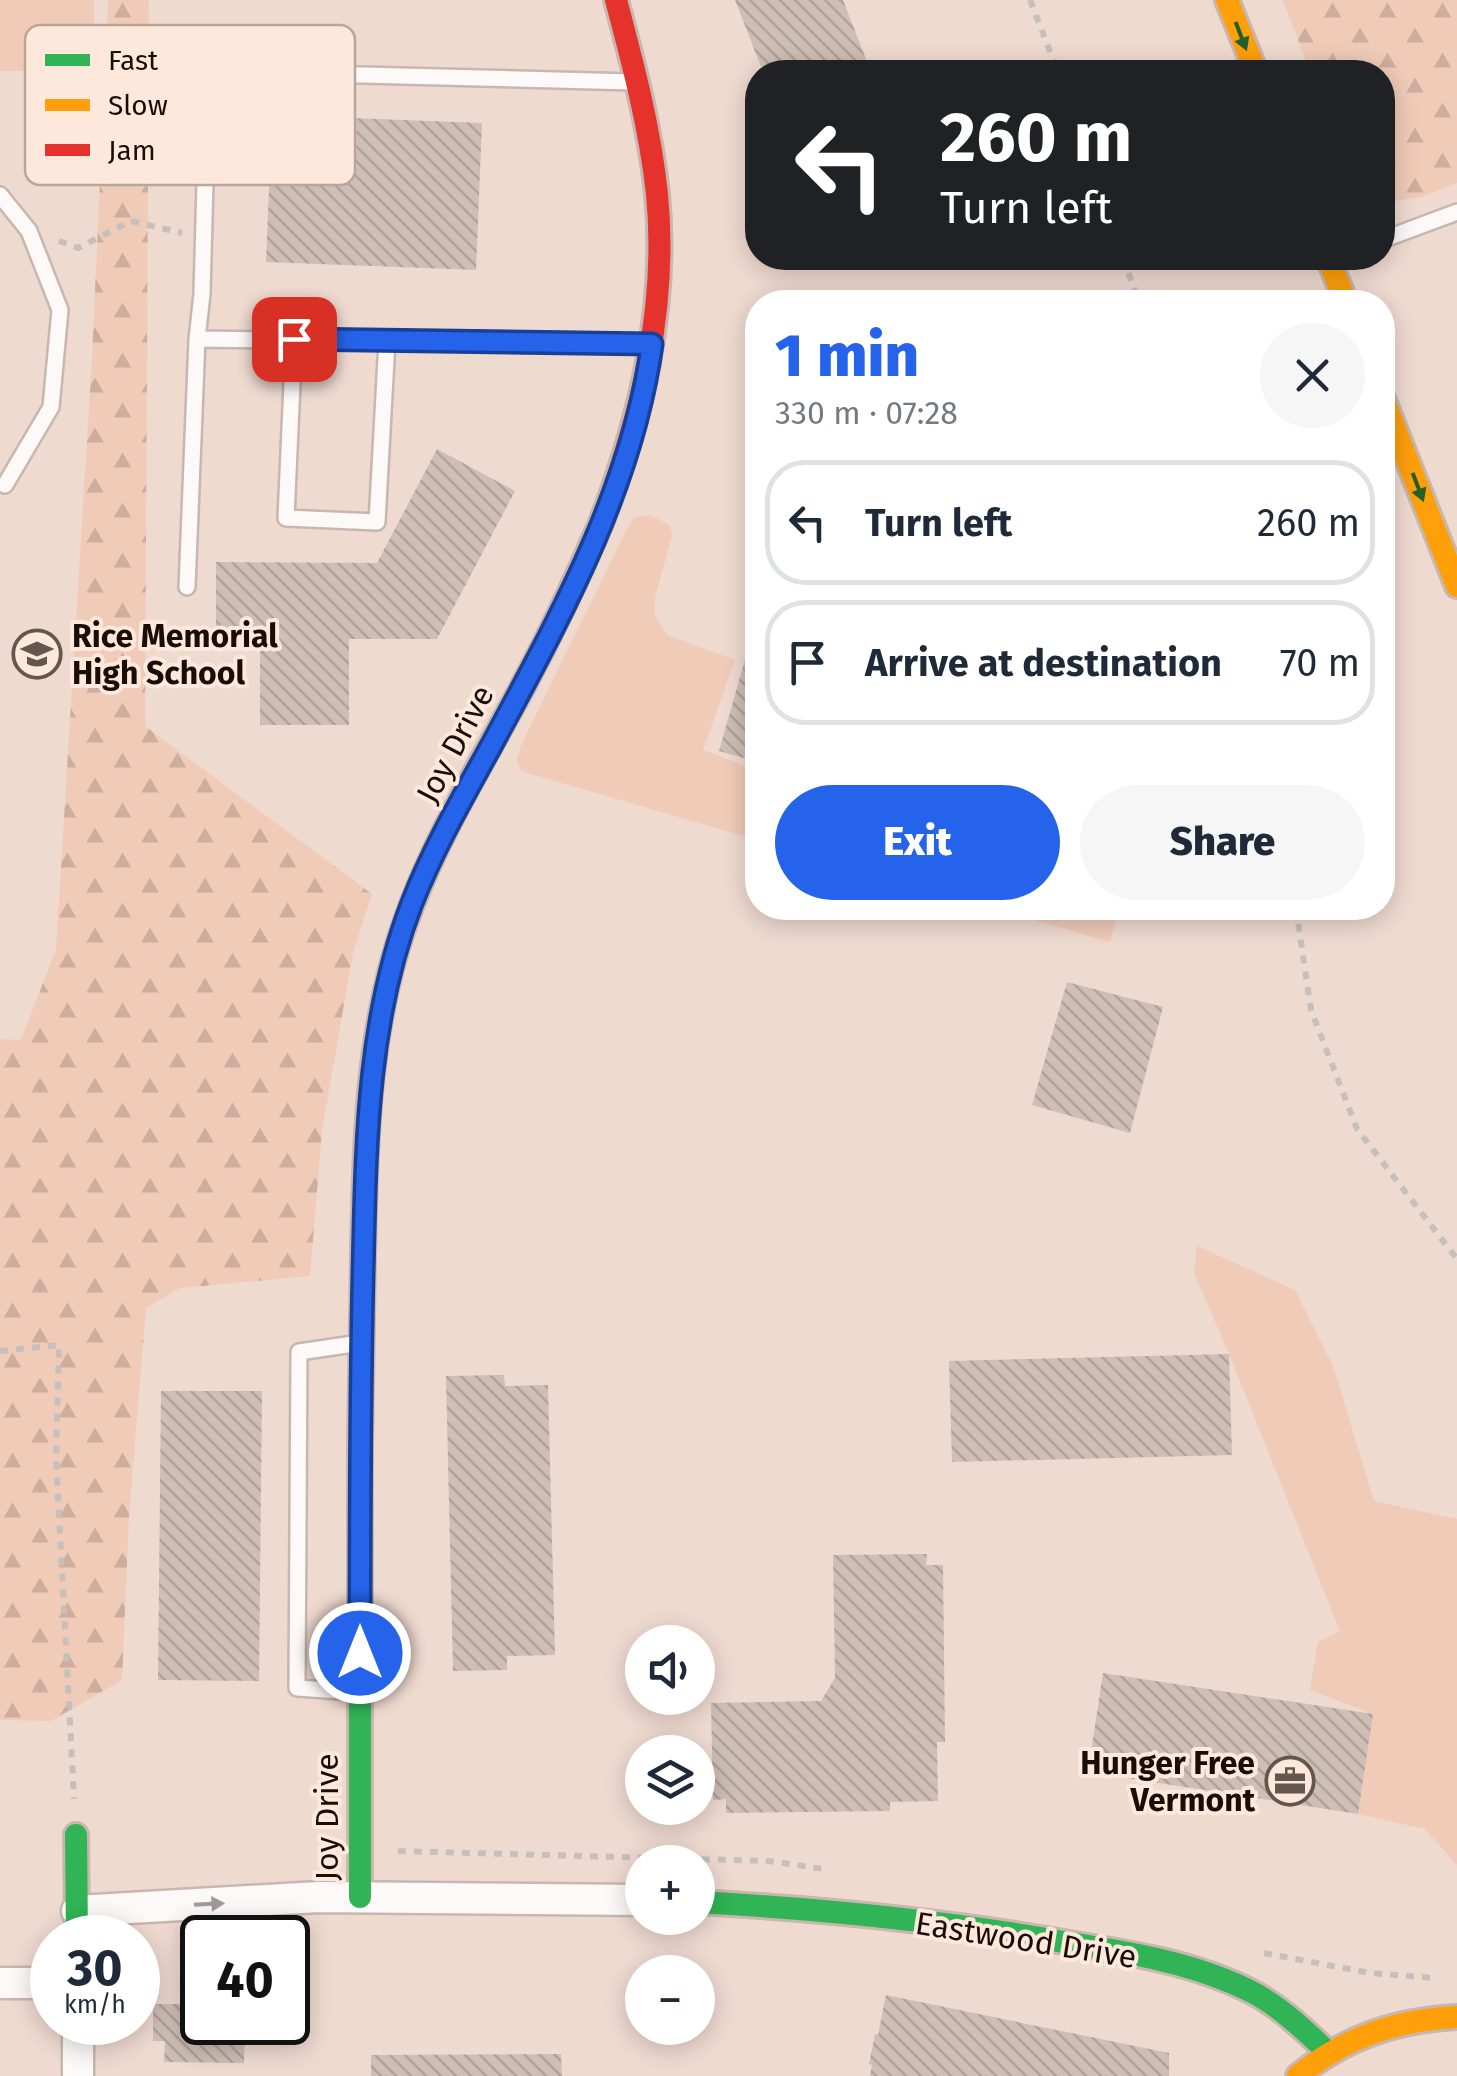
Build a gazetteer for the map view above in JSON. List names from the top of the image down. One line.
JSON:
{"streets":{"main road":["Joy Drive","Eastwood Drive"]},"places":{"school or university":["Rice Memorial High School"],"office":["Hunger Free Vermont"]},"legend":["Fast","Slow","Jam"],"page":{"turn":["260 m","Turn left"],"heading":["1 min","330 m · 07:28"],"list":[{"name":"Turn left","value":"260 m"},{"name":"Arrive at destination","value":"70 m"}],"buttons":["Exit","Share"],"map_buttons":["+","−"],"speed":"30 km/h","limit":"40"}}
